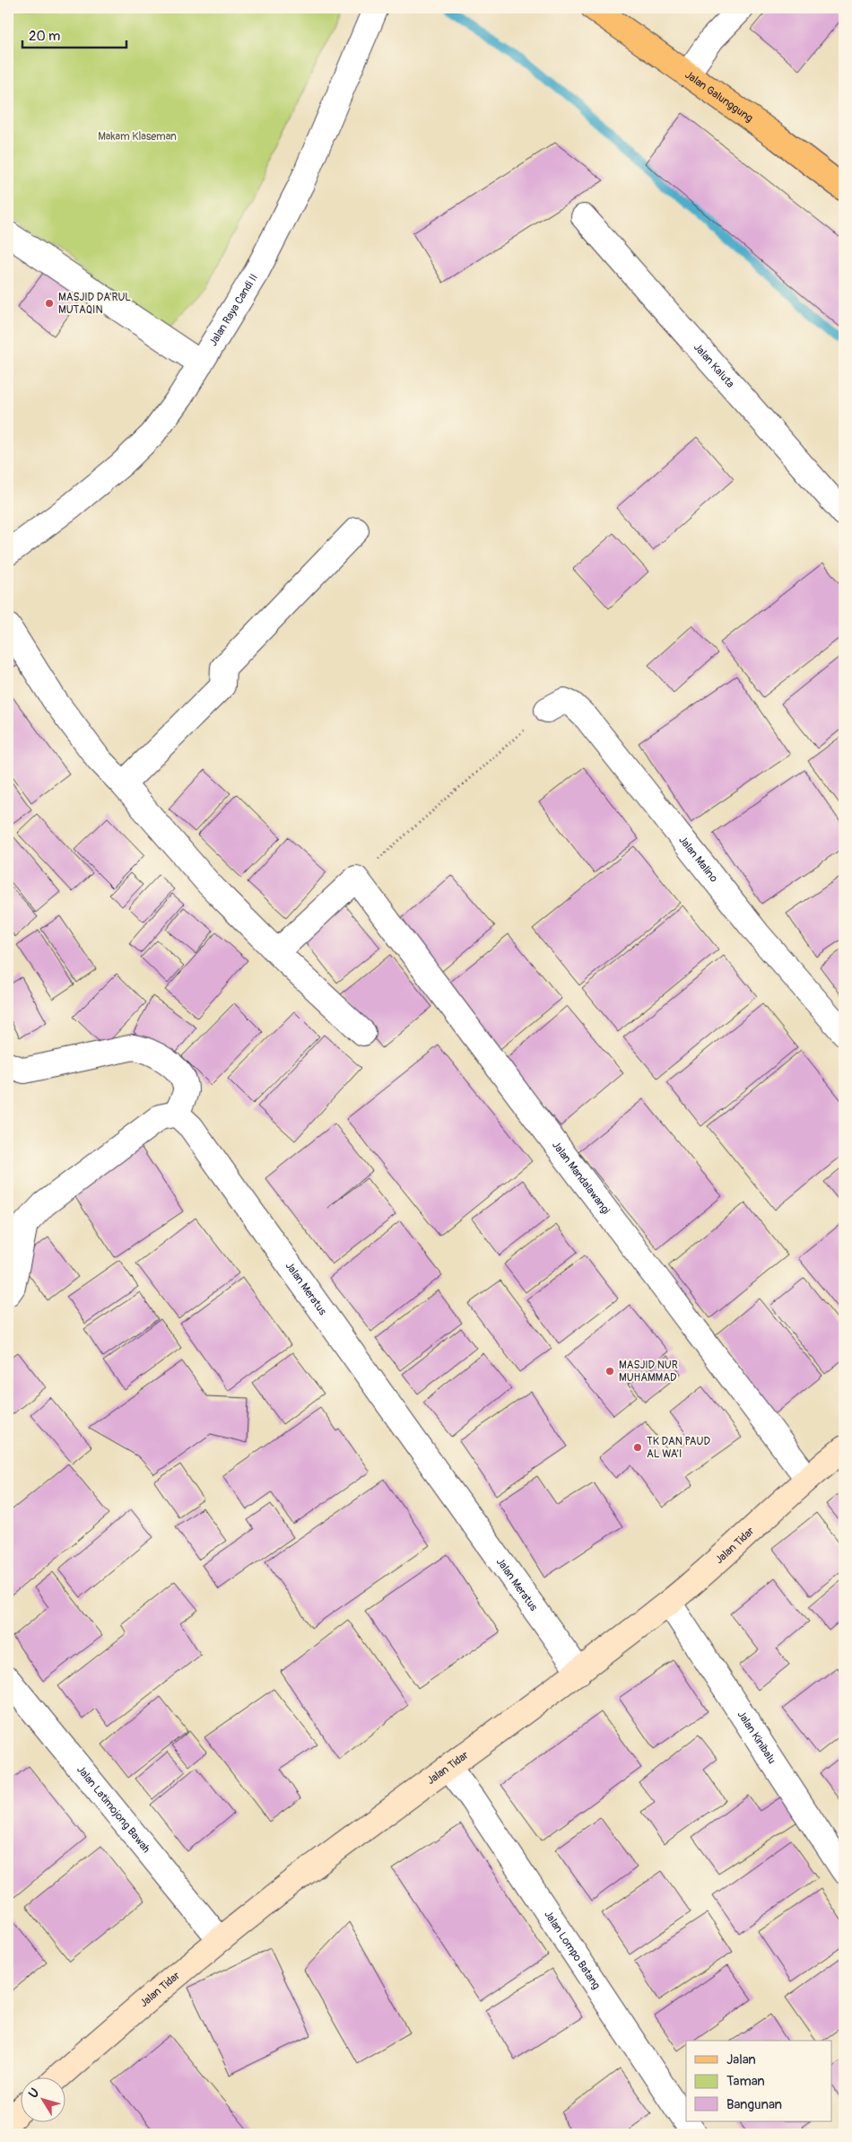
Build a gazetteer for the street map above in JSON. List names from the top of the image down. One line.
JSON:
{"streets":{"main road":["Jalan Galunggung","Jalan Tidar"],"street":["Jalan Raya Candi II","Jalan Kaluta","Jalan Malino","Jalan Mandalawangi","Jalan Meratus","Jalan Kinibalu","Jalan Latimojong Bawah","Jalan Lompo Batang"]},"crossings":[["Jalan Mandalawangi","Jalan Tidar"],["Jalan Meratus","Jalan Tidar"],["Jalan Tidar","Jalan Kinibalu"],["Jalan Tidar","Jalan Latimojong Bawah"],["Jalan Tidar","Jalan Lompo Batang"]],"parks":["Makam Klaseman"],"places":["MASJID DA'RUL MUTAQIN","MASJID NUR MUHAMMAD","TK DAN PAUD AL WA'I"],"legend":["Jalan","Taman","Bangunan"],"scale_bar":"20 m","north":"top left"}
